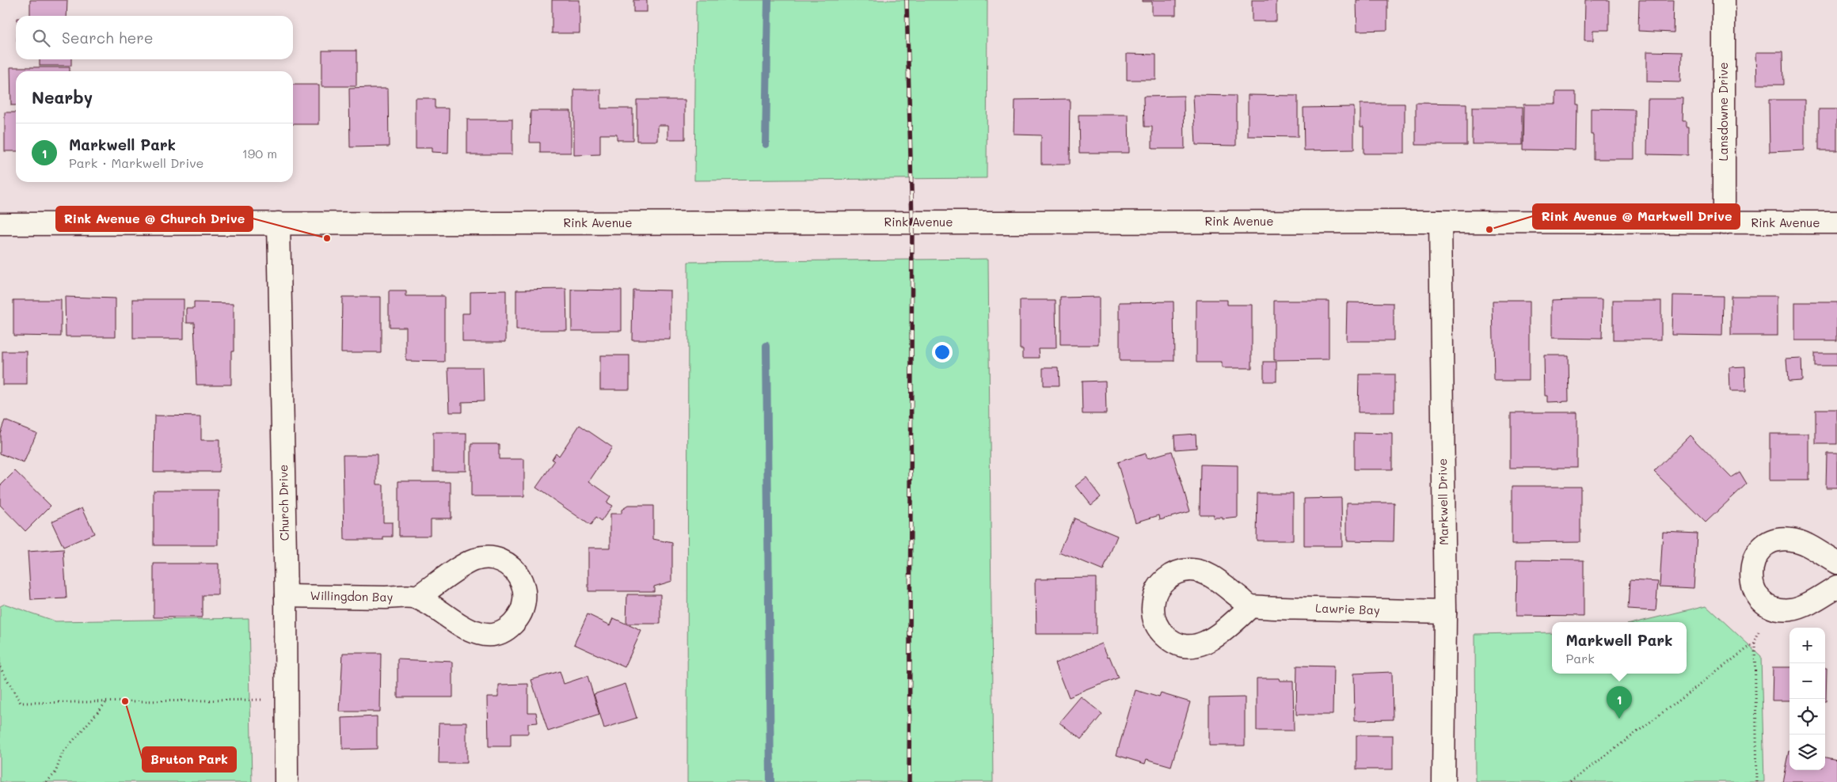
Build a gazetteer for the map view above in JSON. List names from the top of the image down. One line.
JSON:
{"streets":{"street":["Lansdowne Drive","Rink Avenue","Markwell Drive","Church Drive","Willingdon Bay","Lawrie Bay"]},"crossings":[["Lansdowne Drive","Rink Avenue"],["Rink Avenue","Markwell Drive"],["Rink Avenue","Church Drive"],["Markwell Drive","Lawrie Bay"],["Church Drive","Willingdon Bay"]],"places":["Rink Avenue @ Markwell Drive","Rink Avenue @ Church Drive","Bruton Park"],"page":{"search":"Search here","heading":"Nearby","list":[{"mark":"1","name":"Markwell Park","note":"Park · Markwell Drive","value":"190 m"}],"popup":["Markwell Park","Park"],"map_buttons":["+","−"],"pins":"1"}}
